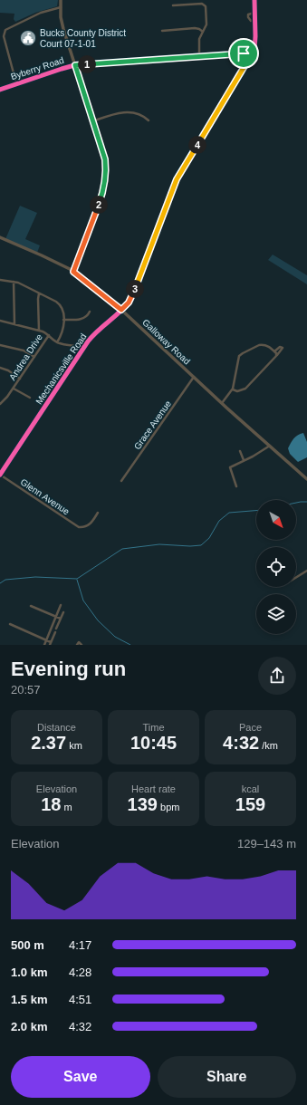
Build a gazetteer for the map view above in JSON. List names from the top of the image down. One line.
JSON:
{"streets":{"main road":["Galloway Road"],"street":["Byberry Road","Andrea Drive","Mechanicsville Road","Grace Avenue","Glenn Avenue"]},"crossings":[["Byberry Road","Mechanicsville Road"],["Galloway Road","Mechanicsville Road"],["Galloway Road","Grace Avenue"],["Mechanicsville Road","Glenn Avenue"]],"places":{"public building":["Bucks County District Court 07-1-01"]},"north":"bottom right","page":{"pins":["1","4","2","3"],"heading":["Evening run","20:57"],"stats":[["Distance","2.37 km"],["Time","10:45"],["Pace","4:32 /km"],["Elevation","18 m"],["Heart rate","139 bpm"],["kcal","159"]],"chart":["Elevation","129–143 m"],"list":[{"name":"500 m","note":"4:17"},{"name":"1.0 km","note":"4:28"},{"name":"1.5 km","note":"4:51"},{"name":"2.0 km","note":"4:32"}],"buttons":["Save","Share"]}}
